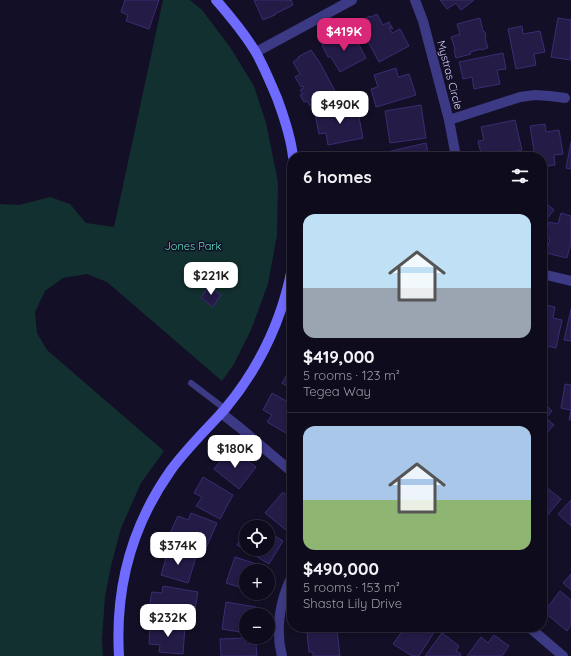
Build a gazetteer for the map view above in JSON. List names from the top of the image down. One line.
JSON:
{"streets":{"street":["Mystras Circle"]},"parks":["Jones Park"],"page":{"price":["$419K","$490K","$221K","$180K","$374K","$232K"],"heading":"6 homes","list":[{"name":"$419,000","note":"5 rooms · 123 m² · Tegea Way"},{"name":"$490,000","note":"5 rooms · 153 m² · Shasta Lily Drive"}],"map_buttons":["+","−"]}}
